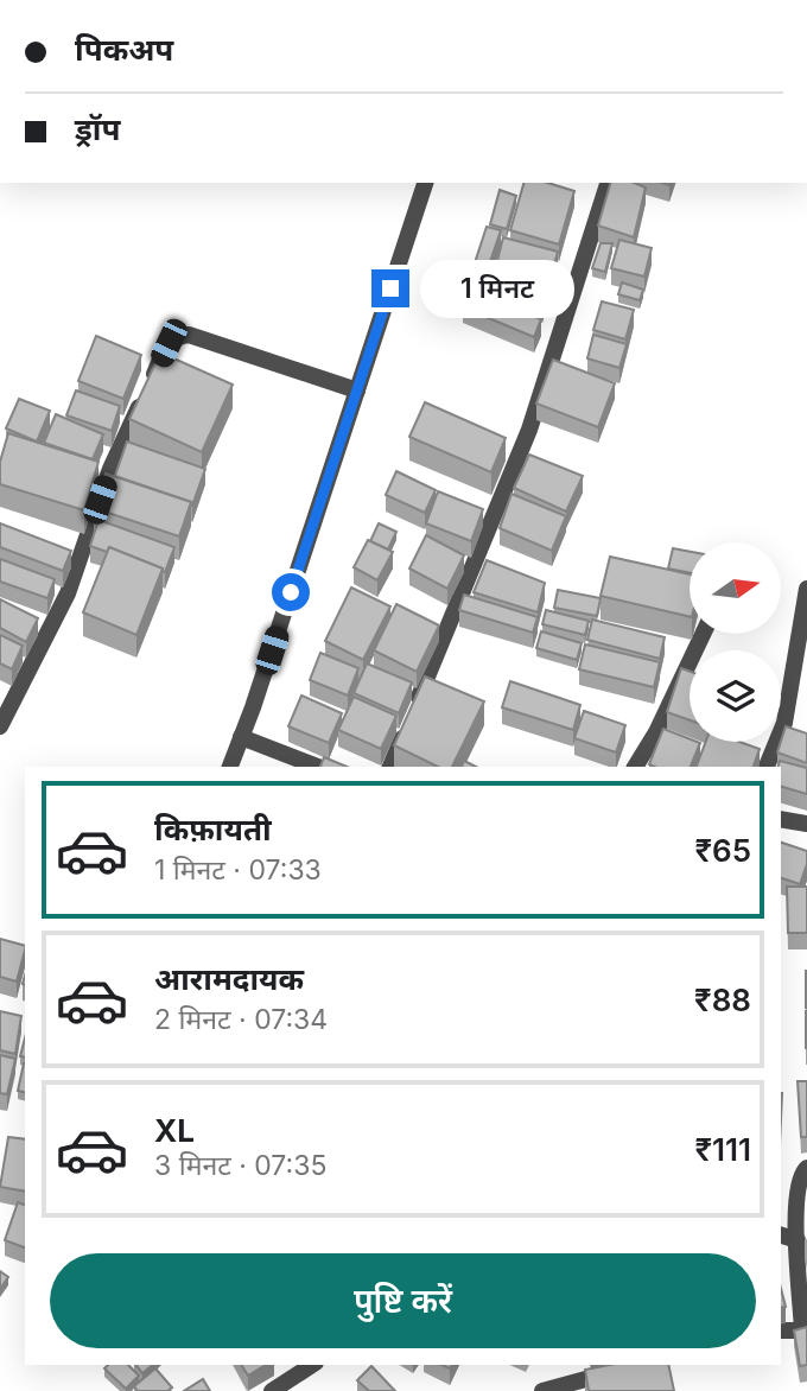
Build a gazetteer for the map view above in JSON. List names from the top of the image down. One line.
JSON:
{"north":"right","page":{"banner":["पिकअप","ड्रॉप"],"bubble":"1 मिनट","list":[{"name":"किफ़ायती","note":"1 मिनट · 07:33","value":"₹65"},{"name":"आरामदायक","note":"2 मिनट · 07:34","value":"₹88"},{"name":"XL","note":"3 मिनट · 07:35","value":"₹111"}],"buttons":"पुष्टि करें"}}
